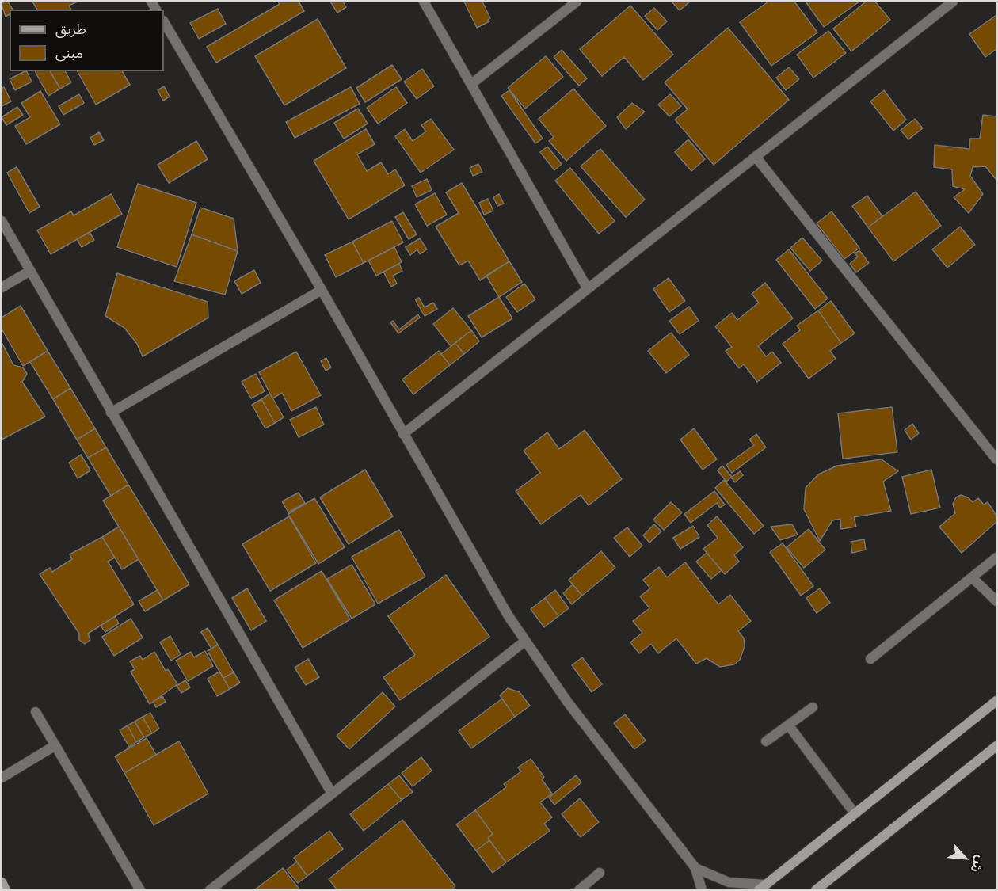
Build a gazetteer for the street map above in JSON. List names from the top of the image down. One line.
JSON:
{"legend":["طريق","مبنى"],"north":"bottom right"}
